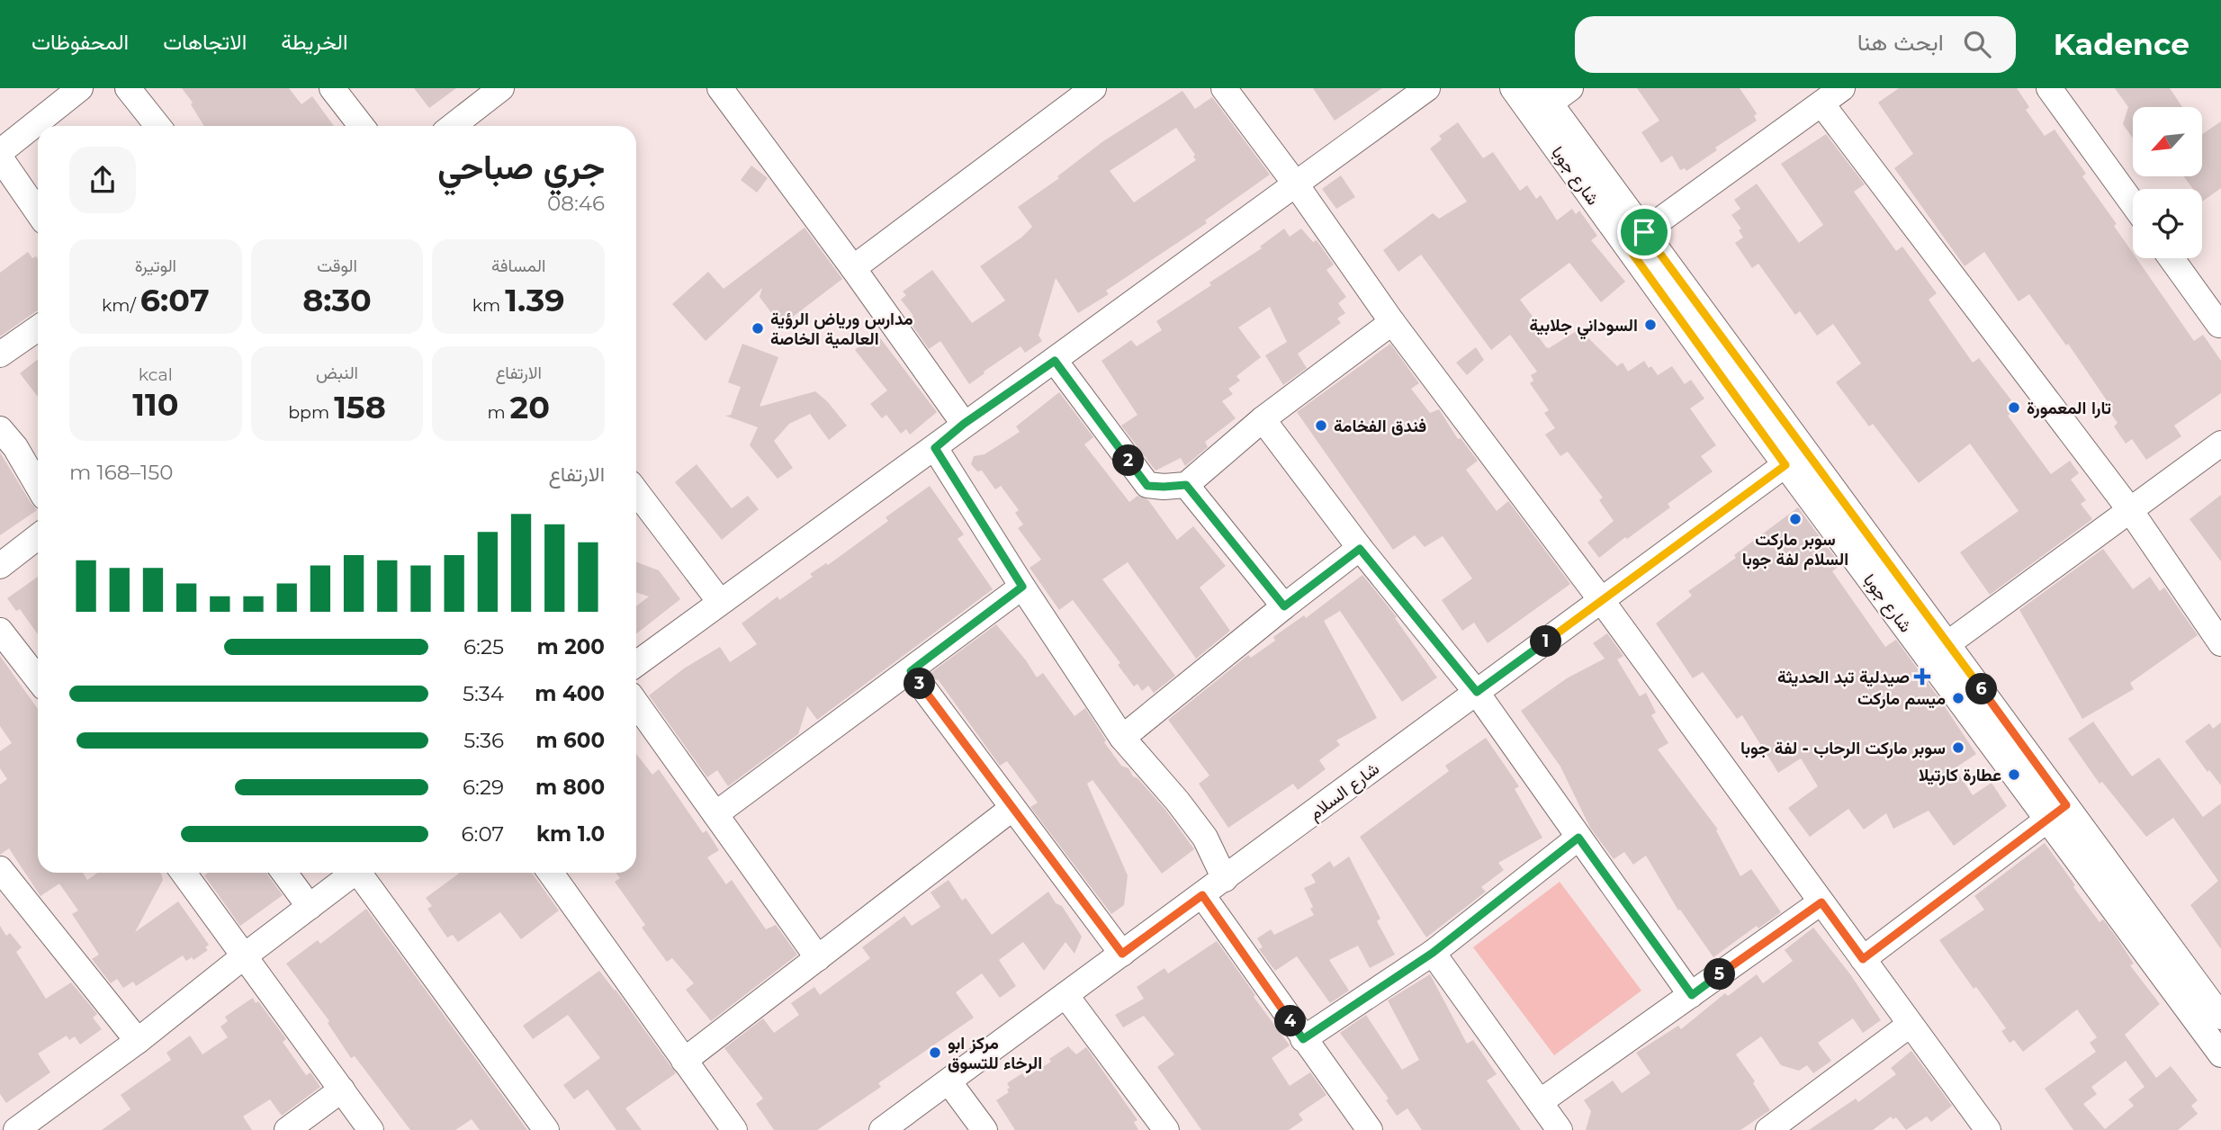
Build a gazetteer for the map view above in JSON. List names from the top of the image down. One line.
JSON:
{"streets":{"street":["شارع جوبا","شارع السلام"]},"crossings":[["شارع جوبا","شارع السلام"]],"places":{"other":["السوداني جلابية","مدارس ورياض الرؤية العالمية الخاصة","تارا المعمورة","فندق الفخامة","سوبر ماركت السلام لفة جوبا","ميسم ماركت","سوبر ماركت الرحاب - لفة جوبا","عطارة كارتيلا","مركز ابو الرخاء للتسوق"],"health":["صيدلية تبد الحديثة"]},"north":"bottom left","page":{"header":"Kadence","search":"ابحث هنا","nav":["الخريطة","الاتجاهات","المحفوظات"],"heading":["جري صباحي","08:46"],"stats":[["المسافة","1.39 km"],["الوقت","8:30"],["الوتيرة","6:07 /km"],["الارتفاع","20 m"],["النبض","158 bpm"],["kcal","110"]],"pins":["2","1","3","6","5","4"],"chart":["الارتفاع","150–168 m"],"list":[{"name":"200 m","note":"6:25"},{"name":"400 m","note":"5:34"},{"name":"600 m","note":"5:36"},{"name":"800 m","note":"6:29"},{"name":"1.0 km","note":"6:07"}]}}
